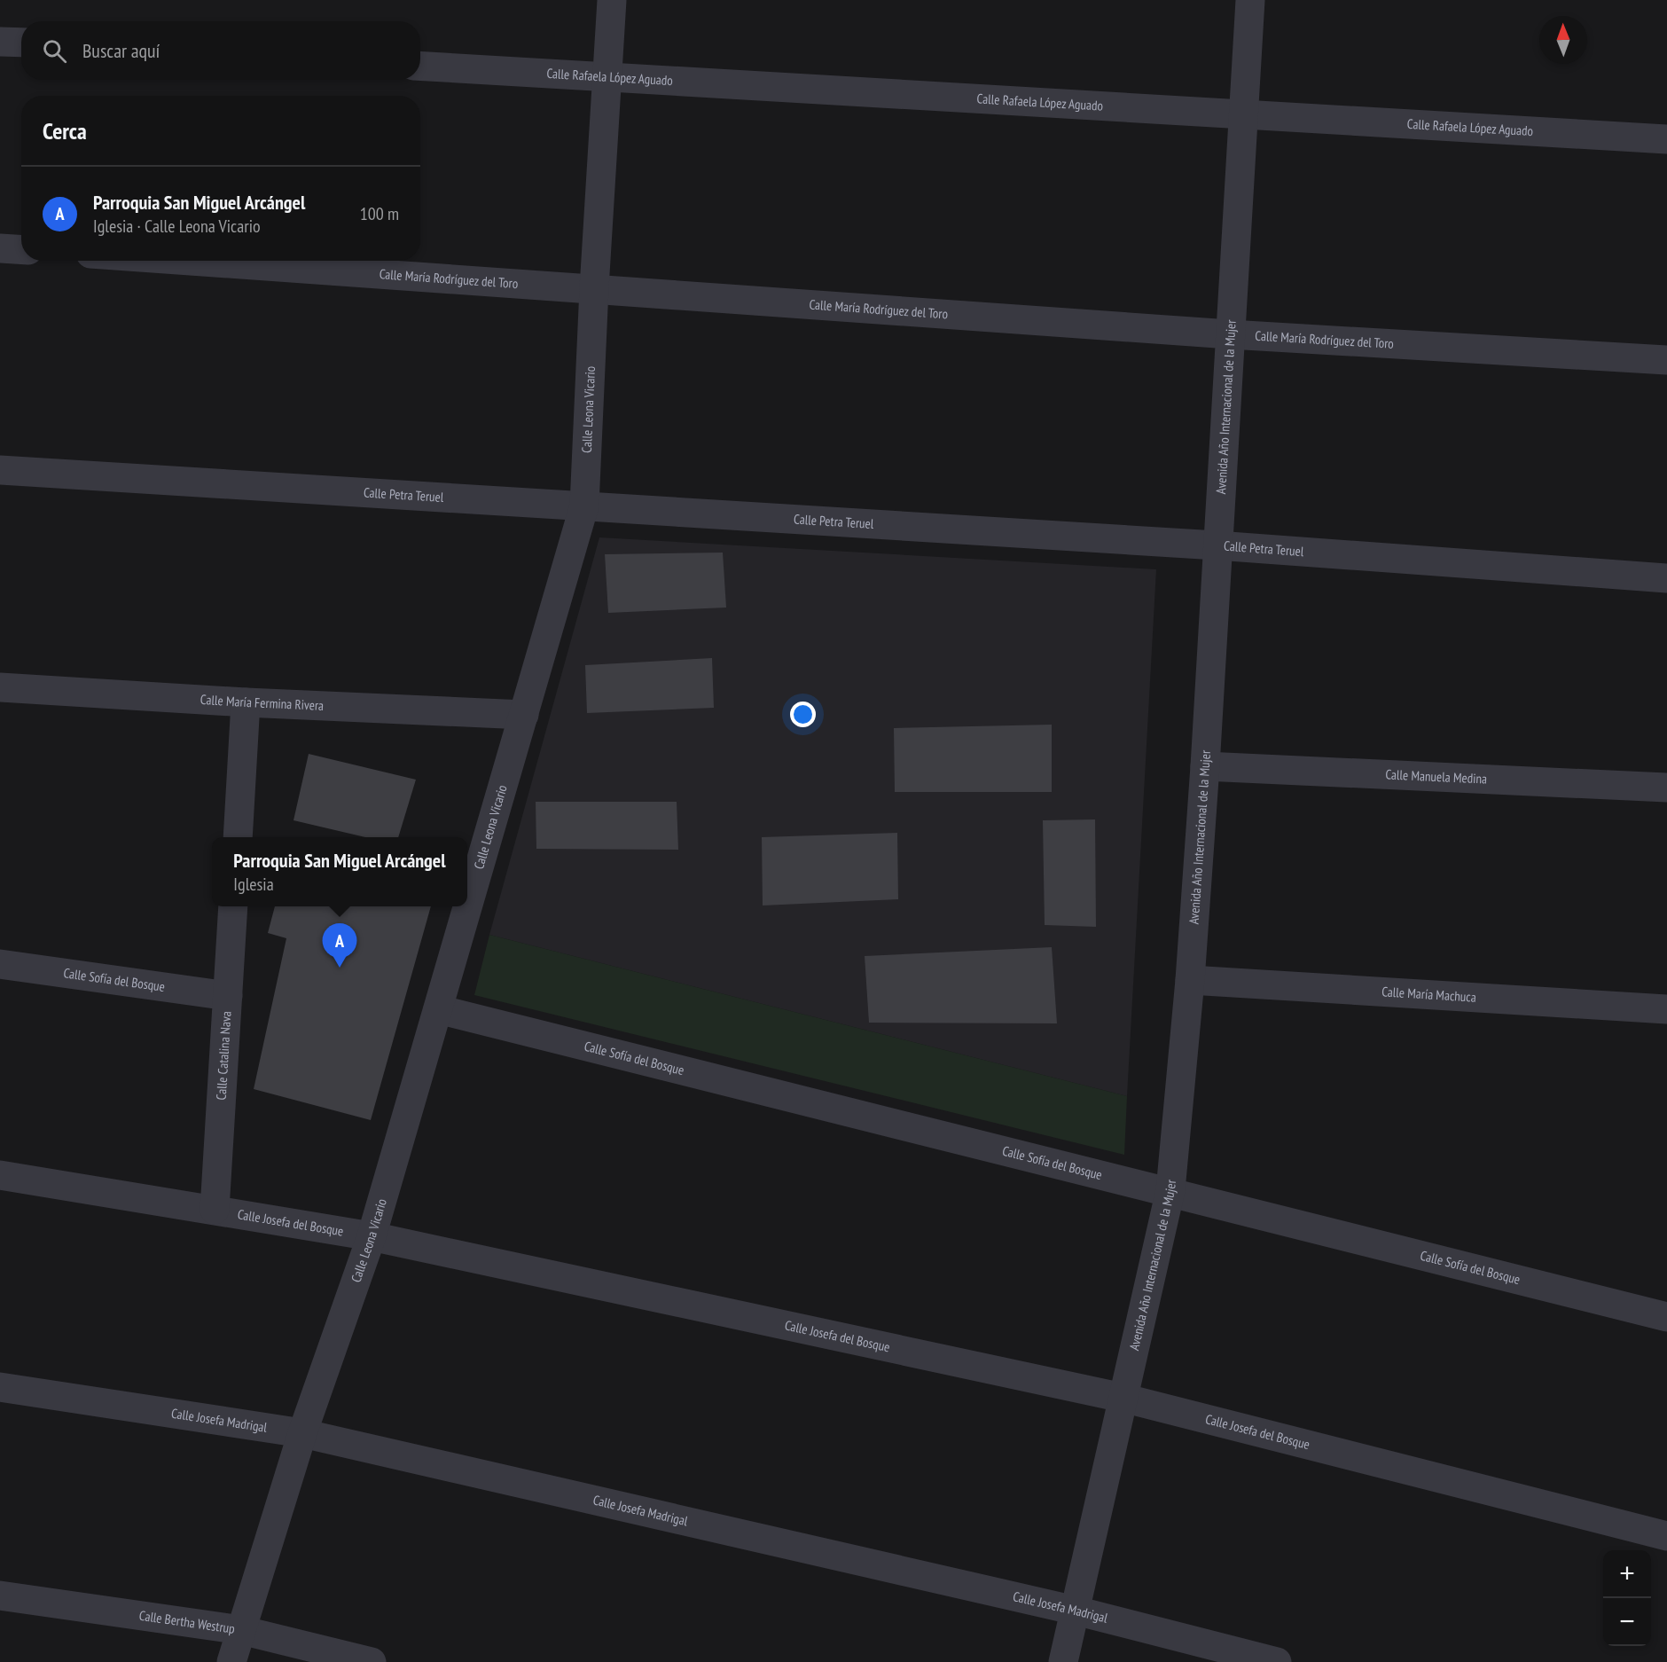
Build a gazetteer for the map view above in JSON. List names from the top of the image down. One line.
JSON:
{"streets":{"street":["Calle Rafaela López Aguado","Calle María Rodríguez del Toro","Avenida Año Internacional de la Mujer","Calle Leona Vicario","Calle Petra Teruel","Calle María Fermina Rivera","Calle Manuela Medina","Calle Sofía del Bosque","Calle María Machuca","Calle Catalina Nava","Calle Josefa del Bosque","Calle Josefa Madrigal","Calle Bertha Westrup"]},"crossings":[["Calle Rafaela López Aguado","Avenida Año Internacional de la Mujer"],["Calle Rafaela López Aguado","Calle Leona Vicario"],["Calle María Rodríguez del Toro","Avenida Año Internacional de la Mujer"],["Calle María Rodríguez del Toro","Calle Leona Vicario"],["Avenida Año Internacional de la Mujer","Calle Petra Teruel"],["Avenida Año Internacional de la Mujer","Calle Manuela Medina"],["Avenida Año Internacional de la Mujer","Calle Sofía del Bosque"],["Avenida Año Internacional de la Mujer","Calle María Machuca"],["Avenida Año Internacional de la Mujer","Calle Josefa del Bosque"],["Avenida Año Internacional de la Mujer","Calle Josefa Madrigal"],["Calle Leona Vicario","Calle Petra Teruel"],["Calle Leona Vicario","Calle María Fermina Rivera"],["Calle Leona Vicario","Calle Sofía del Bosque"],["Calle Leona Vicario","Calle Josefa del Bosque"],["Calle Leona Vicario","Calle Josefa Madrigal"],["Calle Leona Vicario","Calle Bertha Westrup"],["Calle Sofía del Bosque","Calle Catalina Nava"],["Calle Catalina Nava","Calle Josefa del Bosque"]],"north":"top","page":{"search":"Buscar aquí","heading":"Cerca","list":[{"mark":"A","name":"Parroquia San Miguel Arcángel","note":"Iglesia · Calle Leona Vicario","value":"100 m"}],"popup":["Parroquia San Miguel Arcángel","Iglesia"],"pins":"A","map_buttons":["+","−"]}}
